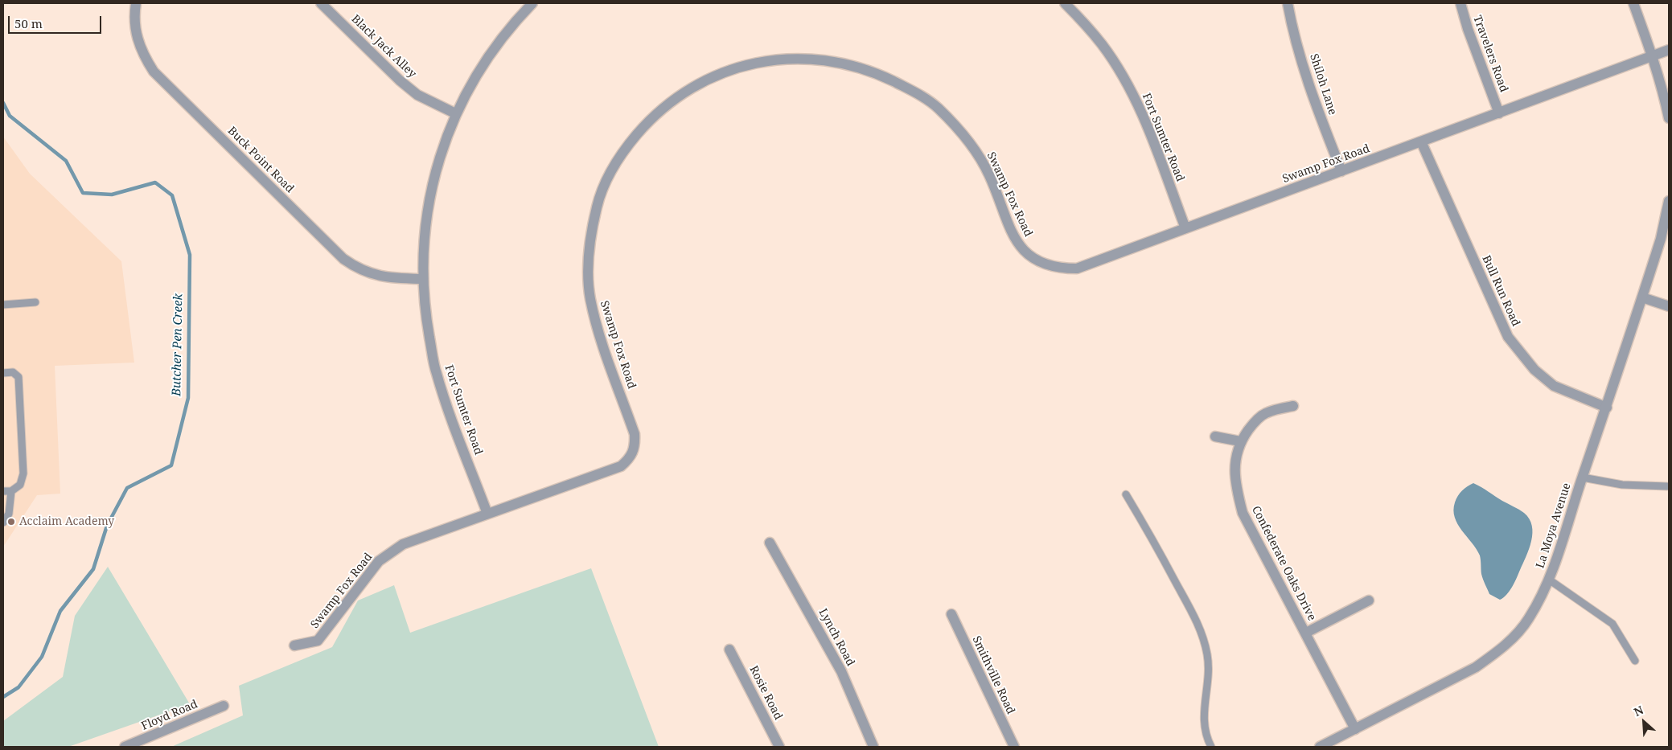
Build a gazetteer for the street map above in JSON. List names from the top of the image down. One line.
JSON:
{"streets":{"street":["Black Jack Alley","Travelers Road","Shiloh Lane","Fort Sumter Road","Buck Point Road","Swamp Fox Road","Bull Run Road","La Moya Avenue","Confederate Oaks Drive","Lynch Road","Smithville Road","Rosie Road","Floyd Road"]},"crossings":[["Black Jack Alley","Fort Sumter Road"],["Travelers Road","Swamp Fox Road"],["Shiloh Lane","Swamp Fox Road"],["Fort Sumter Road","Buck Point Road"],["Fort Sumter Road","Swamp Fox Road"],["Swamp Fox Road","Bull Run Road"],["Bull Run Road","La Moya Avenue"],["La Moya Avenue","Confederate Oaks Drive"]],"water":["Butcher Pen Creek"],"places":["Acclaim Academy"],"scale_bar":"50 m","north":"top left"}
